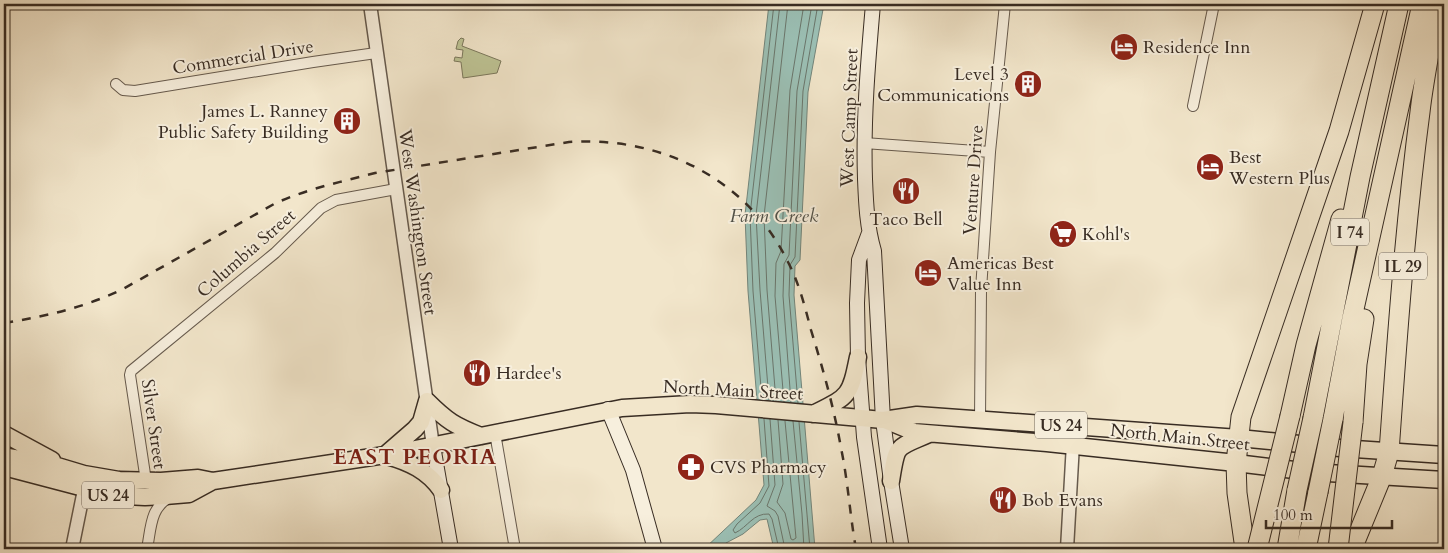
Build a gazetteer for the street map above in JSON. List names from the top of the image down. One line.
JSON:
{"streets":{"highway":["I 74","IL 29"],"main road":["West Camp Street","North Main Street","US 24"],"street":["Commercial Drive","Venture Drive","West Washington Street","Columbia Street","Silver Street"]},"crossings":[["Commercial Drive","West Washington Street"],["West Camp Street","North Main Street"],["Venture Drive","North Main Street"],["West Washington Street","Columbia Street"],["West Washington Street","North Main Street"],["West Washington Street","US 24"],["I 74","IL 29"],["Columbia Street","Silver Street"],["IL 29","North Main Street"],["North Main Street","US 24"],["Silver Street","US 24"]],"districts":["EAST PEORIA"],"water":["Farm Creek"],"places":{"hotel":["Residence Inn","Best Western Plus","Americas Best Value Inn"],"building":["Level 3 Communications","James L. Ranney Public Safety Building"],"restaurant":["Taco Bell","Hardee's","Bob Evans"],"supermarket":["Kohl's"],"pharmacy":["CVS Pharmacy"]},"scale_bar":"100 m"}
